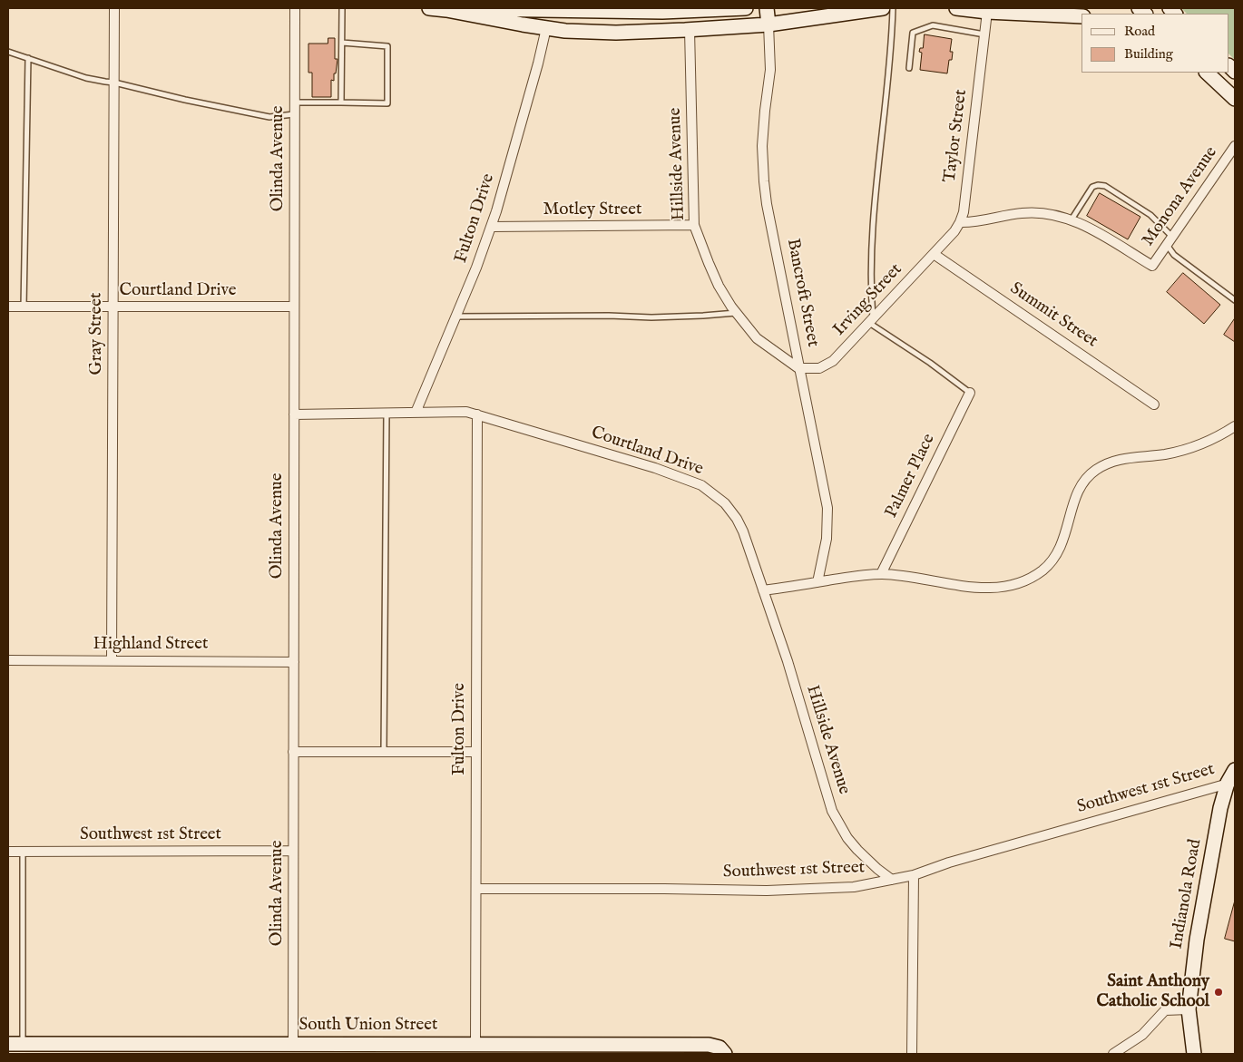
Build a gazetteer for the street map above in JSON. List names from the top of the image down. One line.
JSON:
{"streets":{"main road":["Bancroft Street","Indianola Road","South Union Street"],"street":["Taylor Street","Olinda Avenue","Hillside Avenue","Monona Avenue","Motley Street","Fulton Drive","Courtland Drive","Irving Street","Summit Street","Gray Street","Palmer Place","Highland Street","Southwest 1st Street"]},"crossings":[["Taylor Street","Irving Street"],["Taylor Street","Summit Street"],["Olinda Avenue","Courtland Drive"],["Olinda Avenue","Highland Street"],["Olinda Avenue","Southwest 1st Street"],["Olinda Avenue","South Union Street"],["Hillside Avenue","Motley Street"],["Hillside Avenue","Courtland Drive"],["Hillside Avenue","Bancroft Street"],["Hillside Avenue","Irving Street"],["Hillside Avenue","Southwest 1st Street"],["Motley Street","Fulton Drive"],["Fulton Drive","Courtland Drive"],["Fulton Drive","Southwest 1st Street"],["Fulton Drive","South Union Street"],["Courtland Drive","Gray Street"],["Bancroft Street","Irving Street"],["Irving Street","Summit Street"],["Gray Street","Highland Street"],["Southwest 1st Street","Indianola Road"]],"places":["Saint Anthony Catholic School"],"legend":["Road","Building"]}
